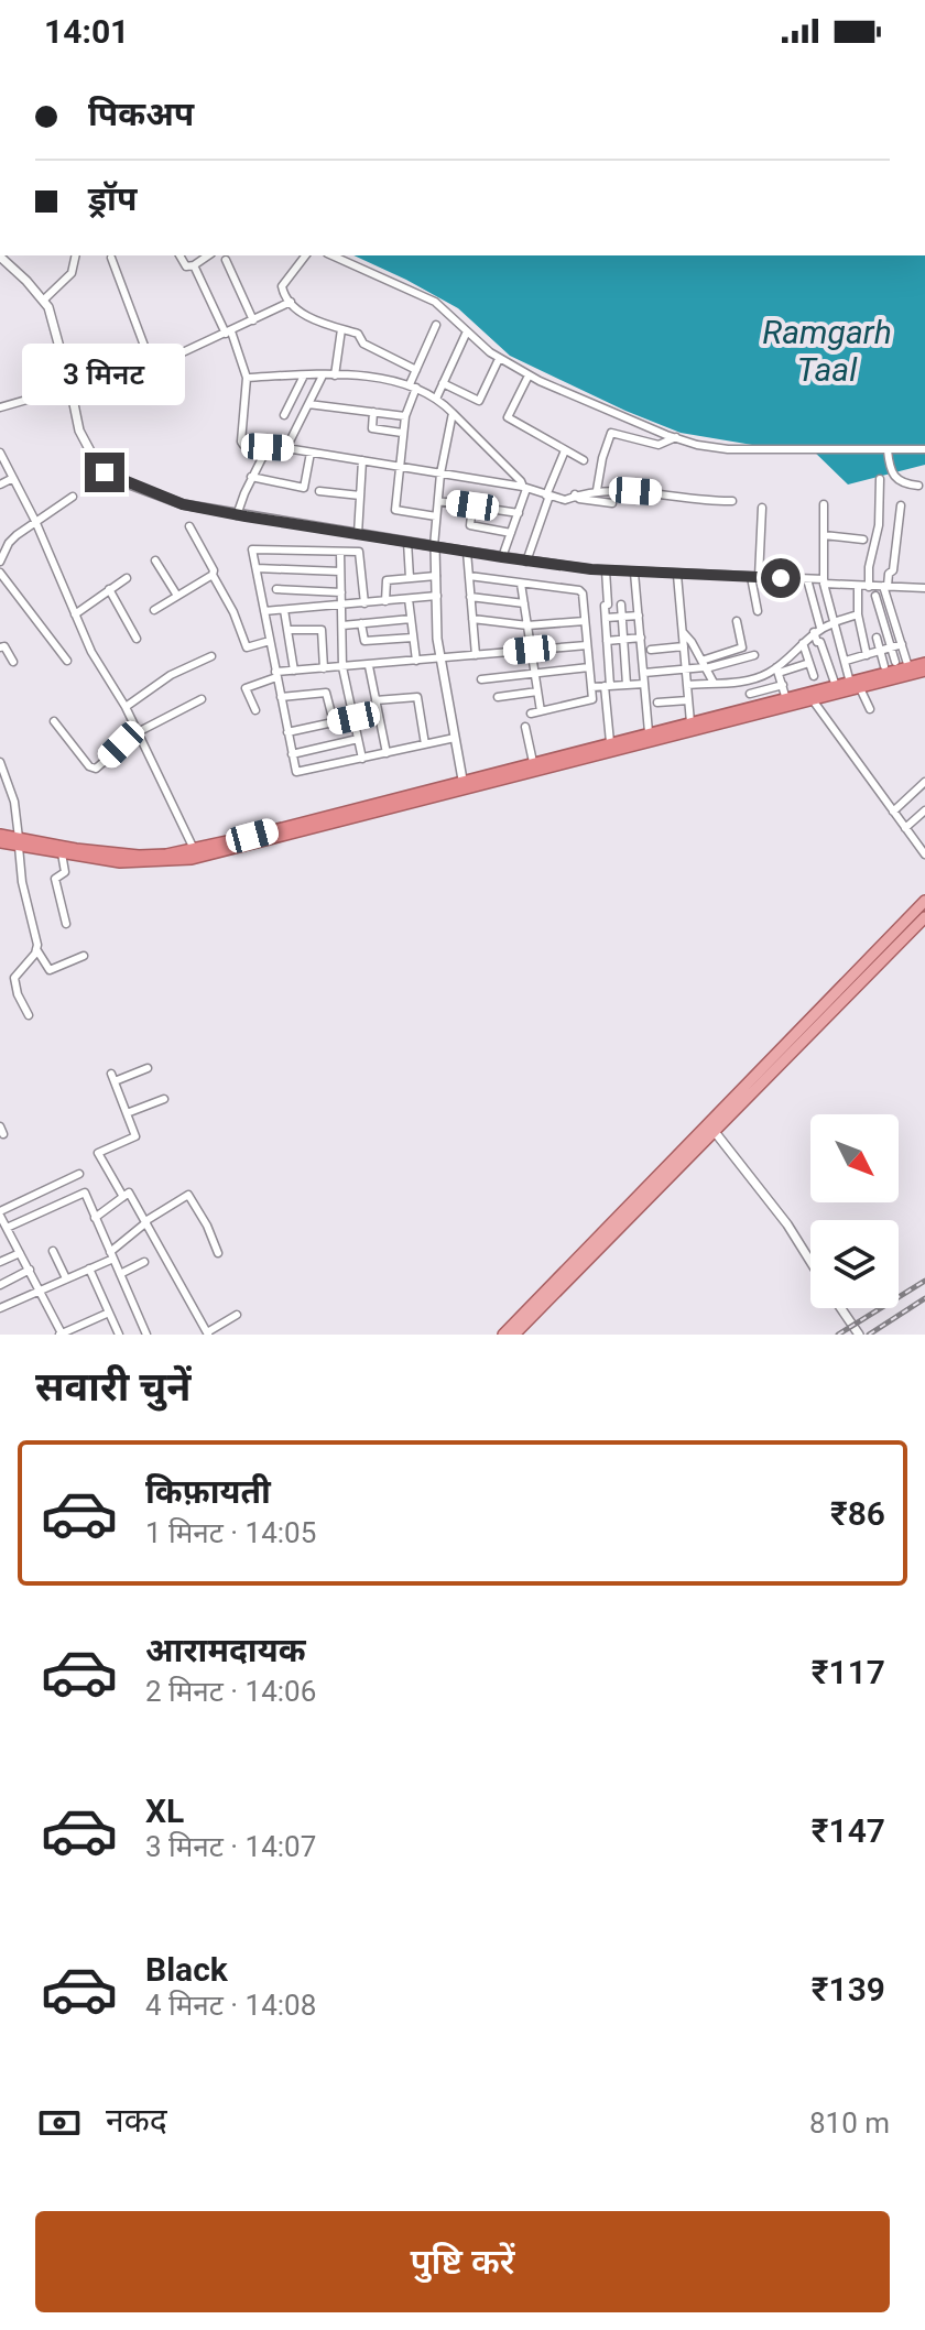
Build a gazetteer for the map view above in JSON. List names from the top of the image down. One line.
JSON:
{"water":["Ramgarh Taal"],"north":"bottom right","page":{"status":"14:01","banner":["पिकअप","ड्रॉप"],"bubble":"3 मिनट","heading":"सवारी चुनें","list":[{"name":"किफ़ायती","note":"1 मिनट · 14:05","value":"₹86"},{"name":"आरामदायक","note":"2 मिनट · 14:06","value":"₹117"},{"name":"XL","note":"3 मिनट · 14:07","value":"₹147"},{"name":"Black","note":"4 मिनट · 14:08","value":"₹139"}],"pay":["नकद","810 m"],"buttons":"पुष्टि करें"}}
